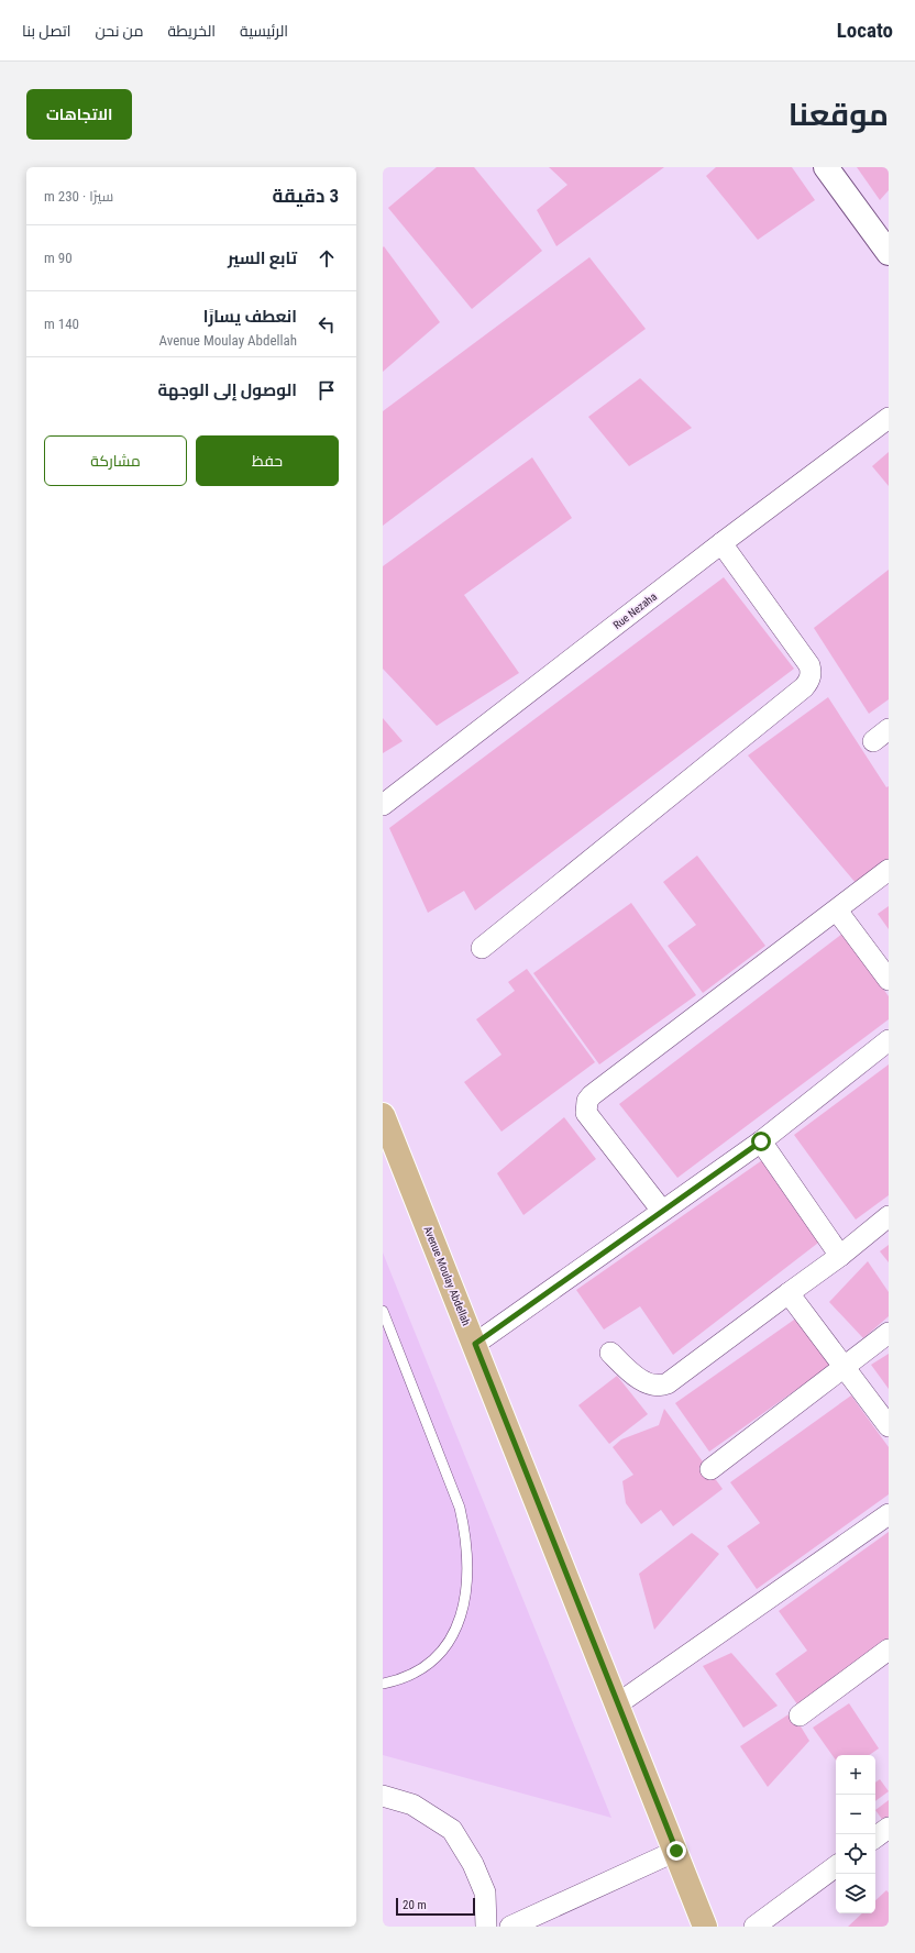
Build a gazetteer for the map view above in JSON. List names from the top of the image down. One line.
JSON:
{"streets":{"main road":["Avenue Moulay Abdellah"],"street":["Rue Nezaha"]},"scale_bar":"20 m","page":{"header":"Locato","nav":["الرئيسية","الخريطة","من نحن","اتصل بنا"],"title":"موقعنا","buttons":["الاتجاهات",["حفظ","مشاركة"]],"heading":["3 دقيقة","سيرًا · 230 m"],"list":[["تابع السير","90 m"],["انعطف يسارًا","Avenue Moulay Abdellah","140 m"],"الوصول إلى الوجهة"],"map_buttons":["+","−"],"scale":"20 m"}}
